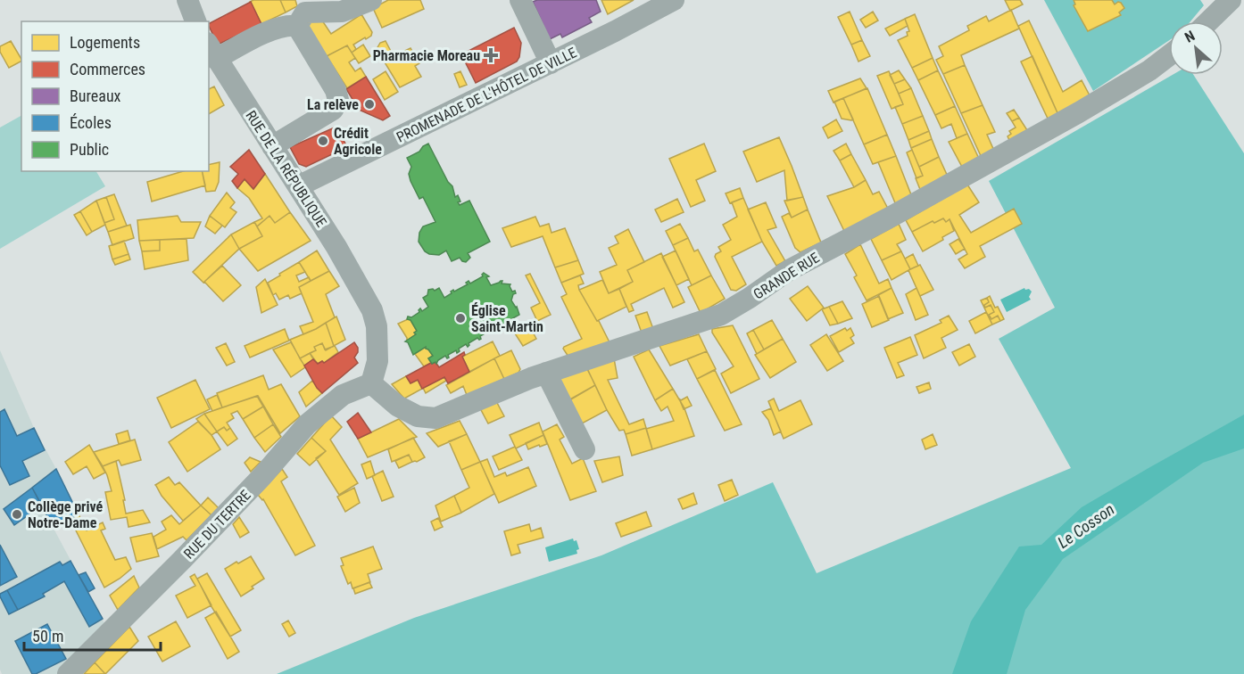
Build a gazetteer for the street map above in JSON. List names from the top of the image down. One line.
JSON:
{"streets":{"street":["PROMENADE DE L'HÔTEL DE VILLE","RUE DE LA RÉPUBLIQUE","GRANDE RUE","RUE DU TERTRE"]},"crossings":[["PROMENADE DE L'HÔTEL DE VILLE","RUE DE LA RÉPUBLIQUE"],["RUE DE LA RÉPUBLIQUE","GRANDE RUE"],["RUE DE LA RÉPUBLIQUE","RUE DU TERTRE"],["GRANDE RUE","RUE DU TERTRE"]],"water":["Le Cosson"],"places":{"health":["Pharmacie Moreau"],"other":["La relève","Crédit Agricole","Église Saint-Martin","Collège privé Notre-Dame"]},"legend":["Logements","Commerces","Bureaux","Écoles","Public"],"scale_bar":"50 m","north":"top left"}
